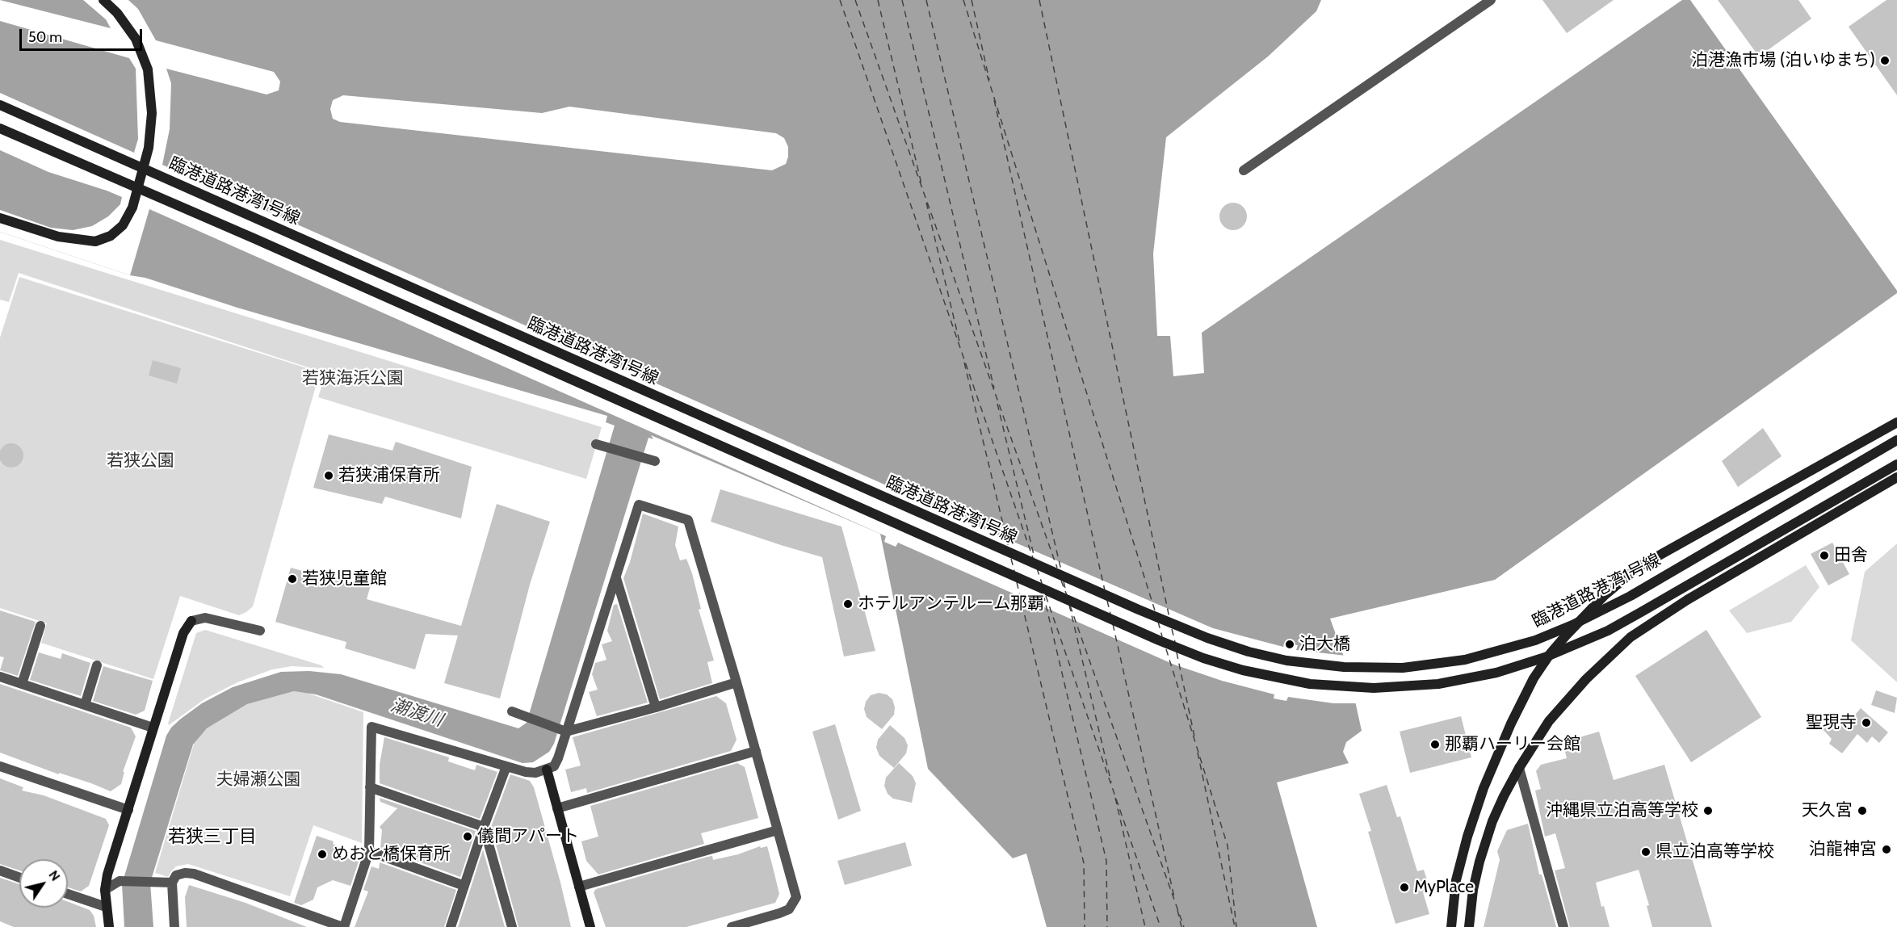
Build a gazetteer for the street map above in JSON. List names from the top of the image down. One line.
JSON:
{"streets":{"street":["臨港道路港湾1号線"]},"districts":["若狭三丁目"],"water":["潮渡川"],"parks":["若狭海浜公園","若狭公園","夫婦瀬公園"],"places":["泊港漁市場 (泊いゆまち)","若狭浦保育所","田舎","若狭児童館","ホテルアンテルーム那覇","泊大橋","聖現寺","那覇ハーリー会館","沖縄県立泊高等学校","天久宮","儀間アパート","泊龍神宮","県立泊高等学校","めおと橋保育所","MyPlace"],"scale_bar":"50 m","north":"top right"}
